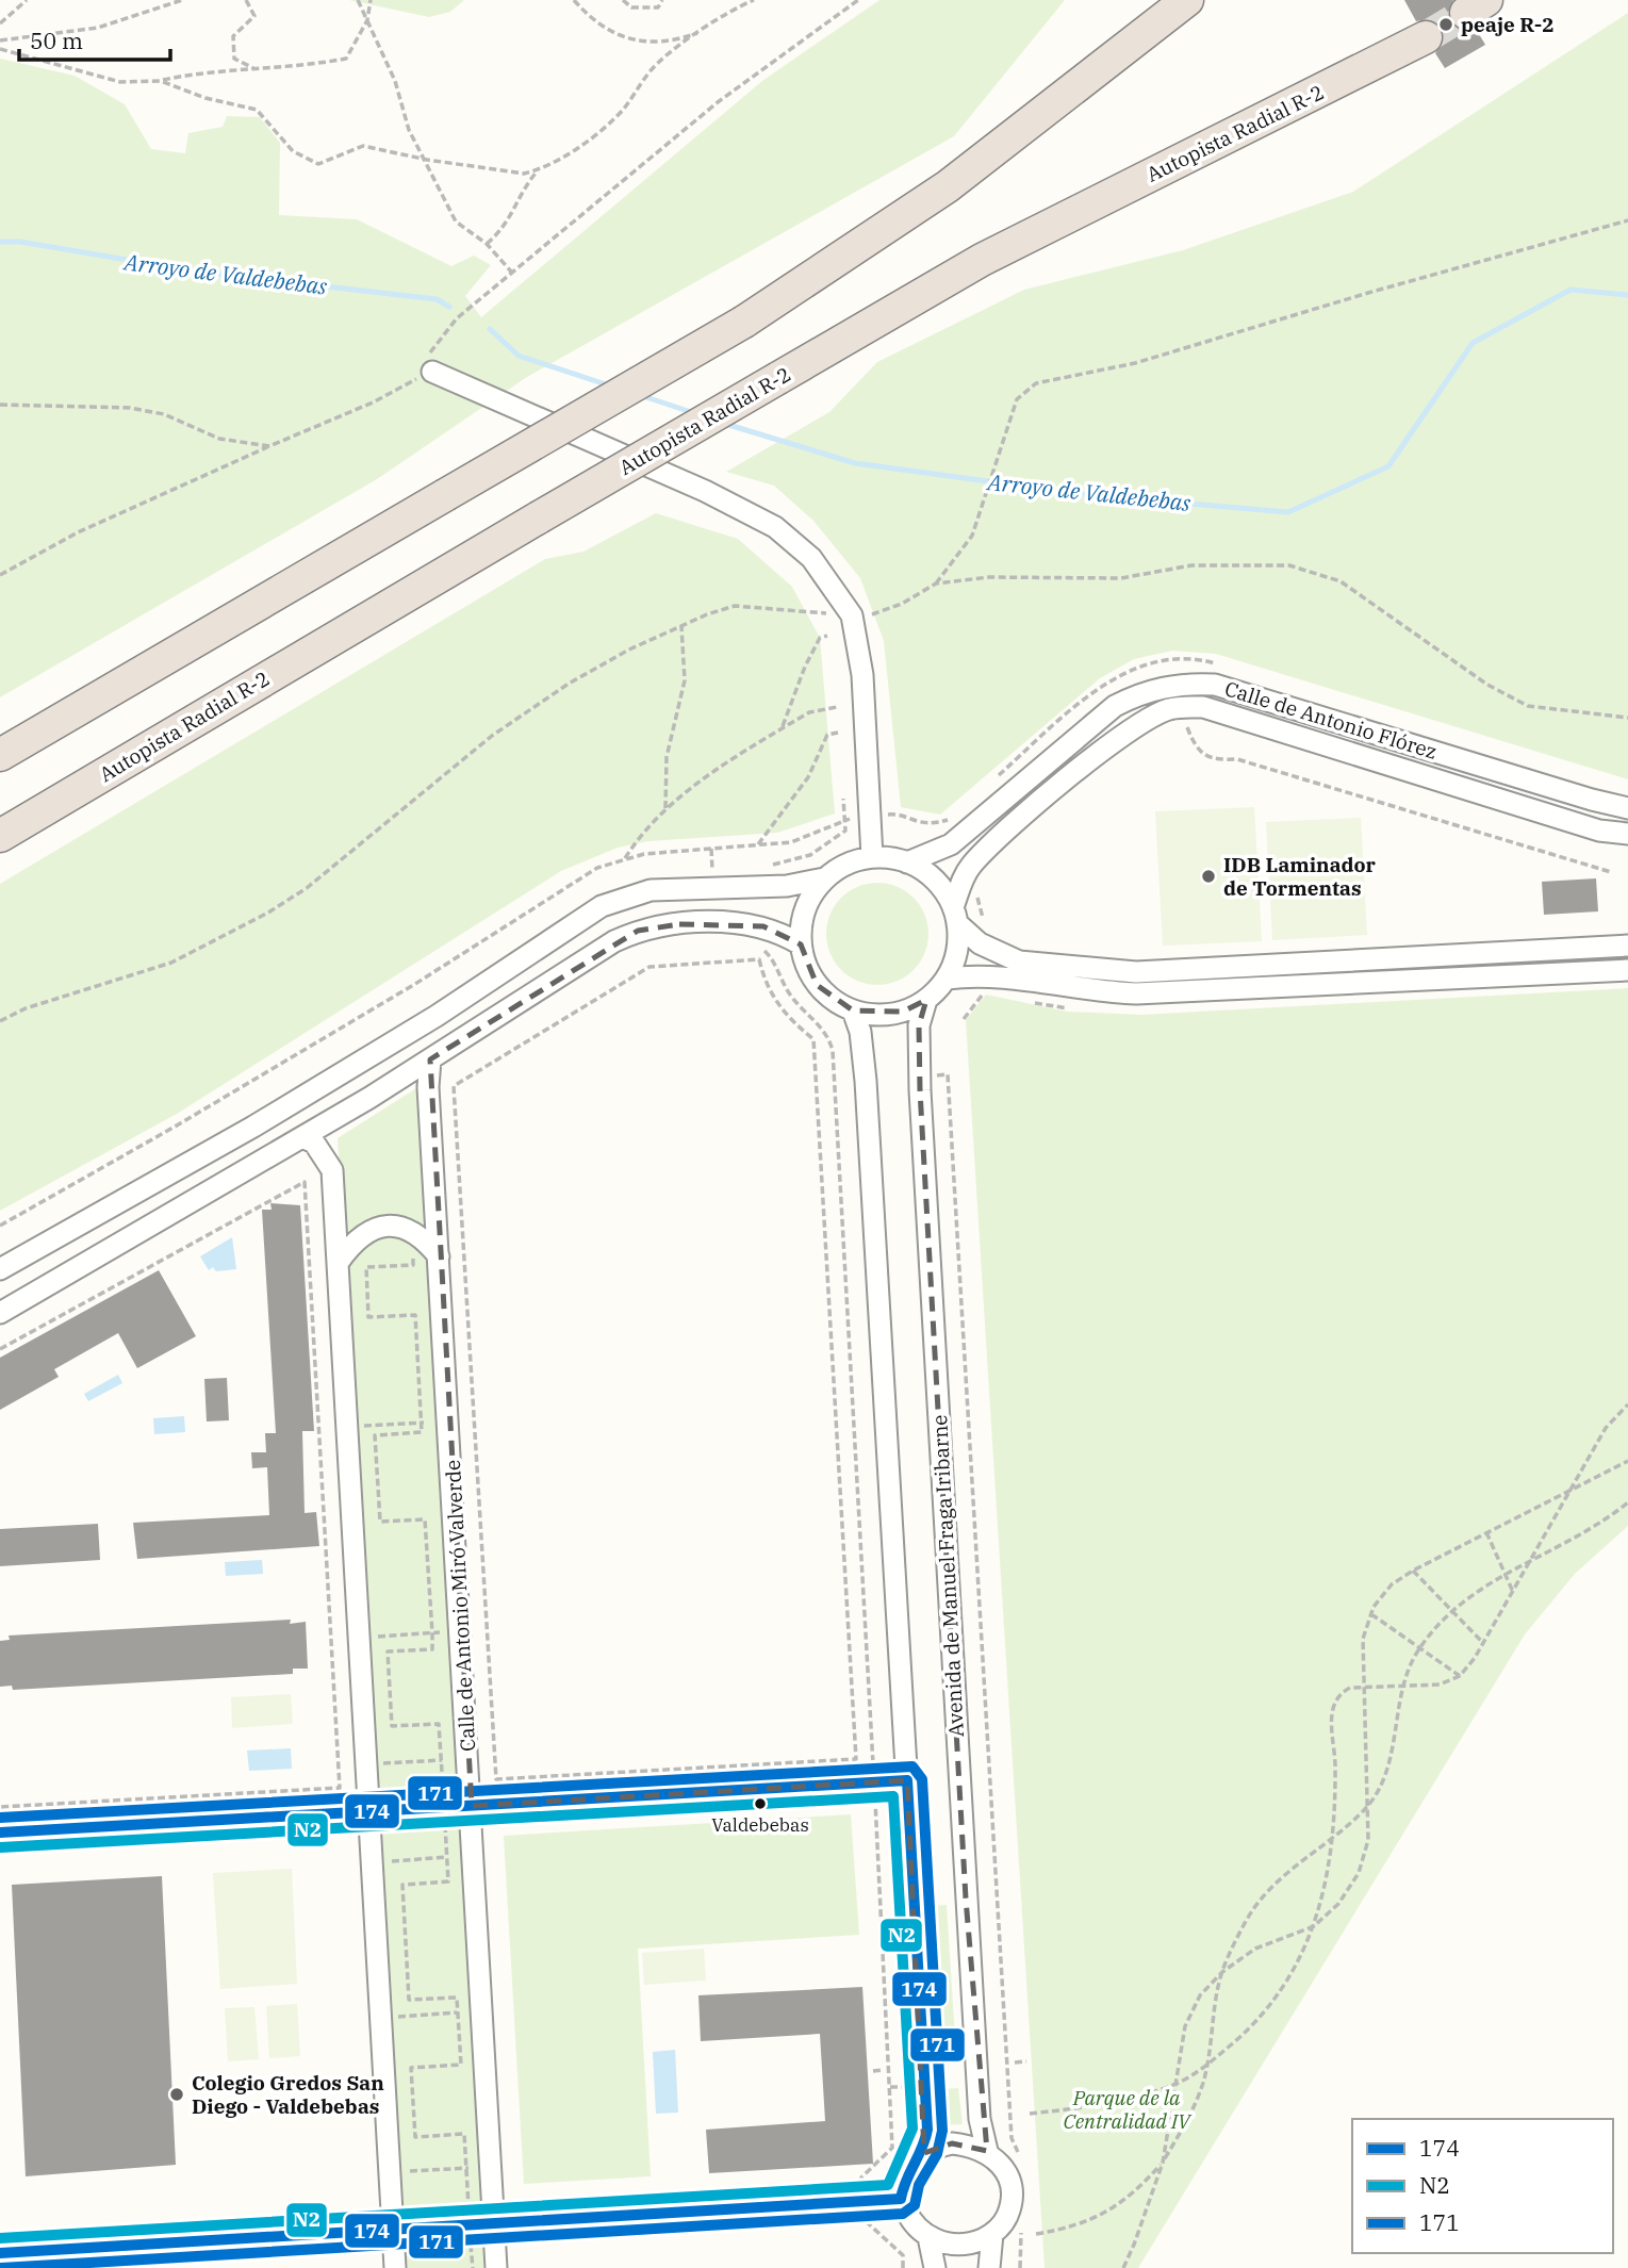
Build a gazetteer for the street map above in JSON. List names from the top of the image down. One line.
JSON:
{"streets":{"highway":["Autopista Radial R-2"],"street":["Calle de Antonio Flórez","Avenida de Manuel Fraga Iribarne","Calle de Antonio Miró Valverde"]},"crossings":[["Calle de Antonio Flórez","Avenida de Manuel Fraga Iribarne"]],"water":["Arroyo de Valdebebas"],"parks":["Parque de la Centralidad IV"],"places":["peaje R-2","IDB Laminador de Tormentas","Valdebebas","Colegio Gredos San Diego - Valdebebas"],"lines":["transit line 171","transit line 174","transit line N2"],"legend":["174","N2","171"],"scale_bar":"50 m"}
